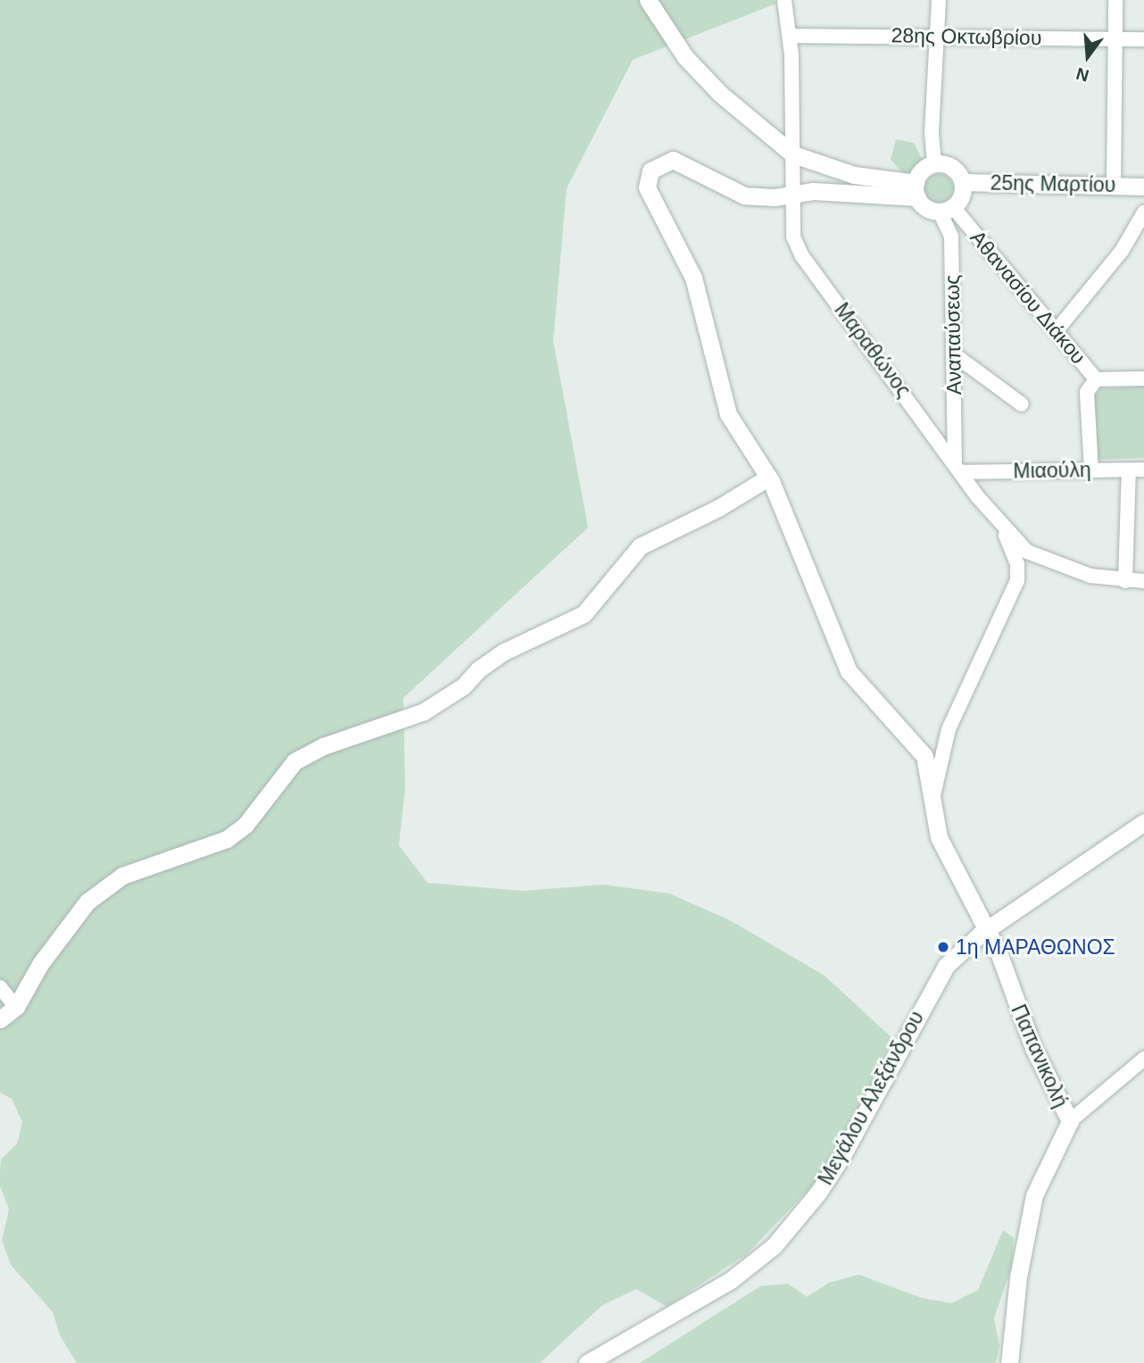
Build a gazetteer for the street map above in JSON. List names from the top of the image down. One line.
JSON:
{"streets":{"street":["28ης Οκτωβρίου","25ης Μαρτίου","Αθανασίου Διάκου","Αναπαύσεως","Μαραθώνος","Μιαούλη","Παπανικολή","Μεγάλου Αλεξάνδρου"]},"crossings":[["28ης Οκτωβρίου","Μαραθώνος"],["25ης Μαρτίου","Αθανασίου Διάκου"],["25ης Μαρτίου","Αναπαύσεως"],["Αθανασίου Διάκου","Αναπαύσεως"],["Αναπαύσεως","Μαραθώνος"],["Αναπαύσεως","Μιαούλη"],["Μαραθώνος","Μιαούλη"],["Μαραθώνος","Παπανικολή"],["Παπανικολή","Μεγάλου Αλεξάνδρου"]],"places":["1η ΜΑΡΑΘΩΝΟΣ"],"north":"bottom"}
